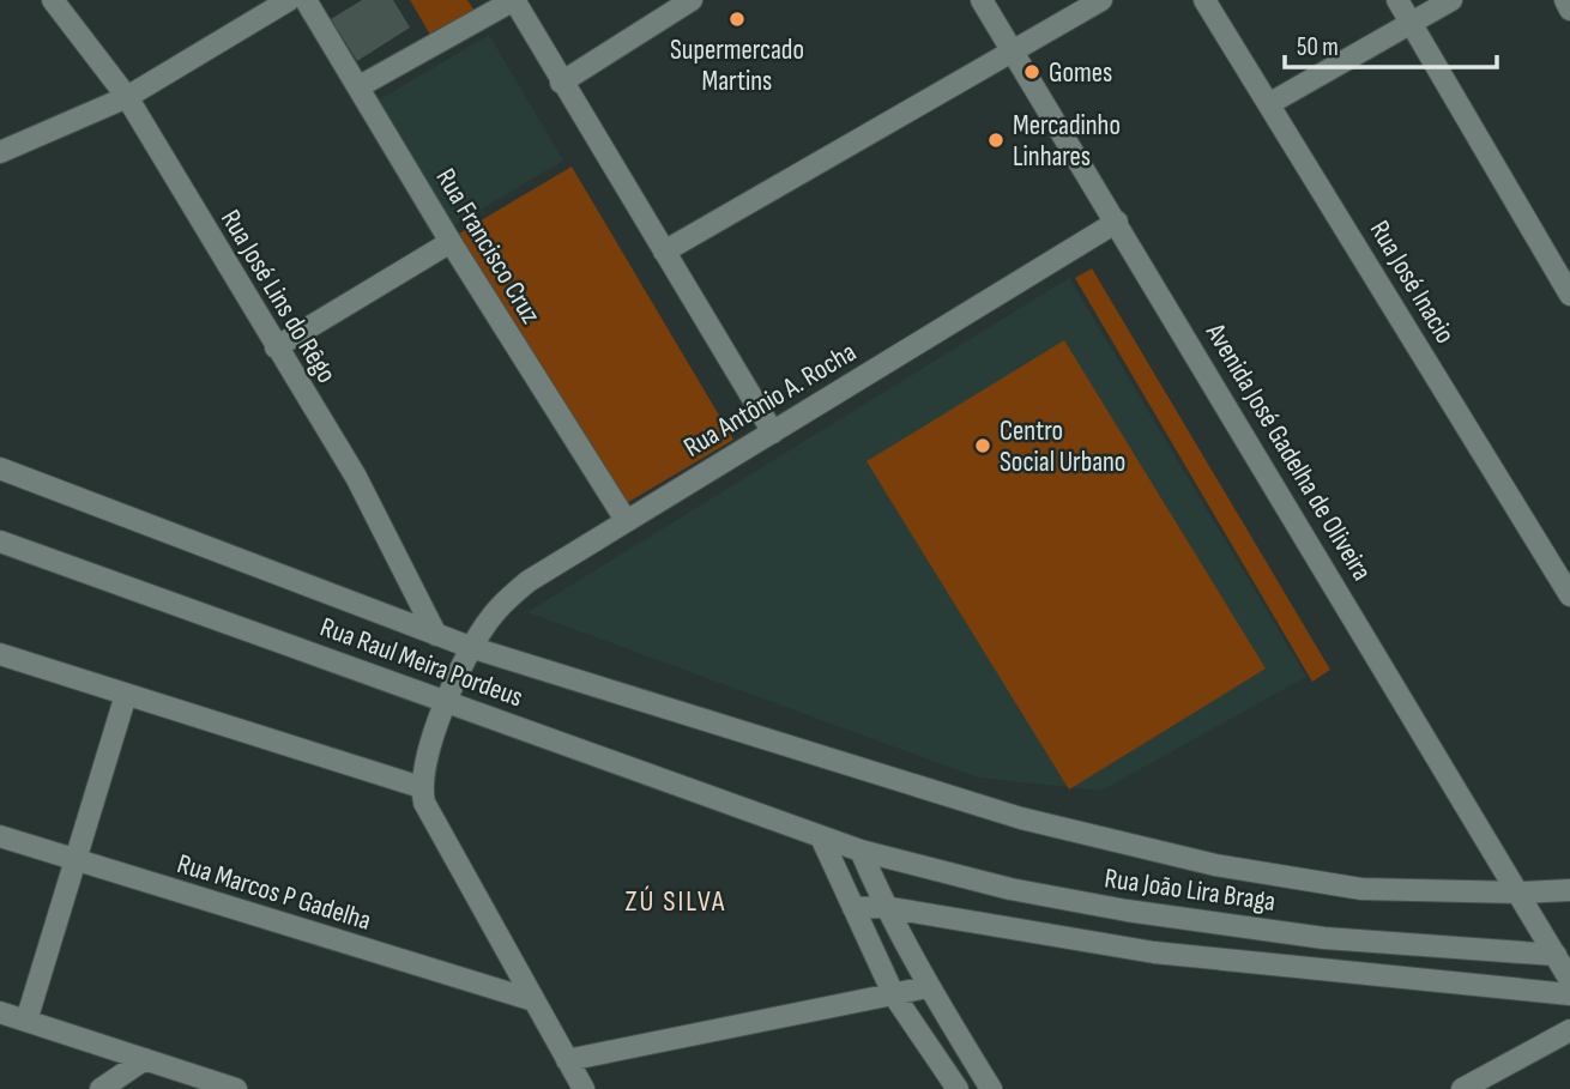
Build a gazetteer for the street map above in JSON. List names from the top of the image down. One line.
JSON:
{"streets":{"street":["Rua Francisco Cruz","Rua José Inacio","Rua José Lins do Rêgo","Rua Antônio A. Rocha","Avenida José Gadelha de Oliveira","Rua Raul Meira Pordeus","Rua João Lira Braga","Rua Marcos P Gadelha"]},"crossings":[["Rua Francisco Cruz","Rua Antônio A. Rocha"],["Rua Antônio A. Rocha","Avenida José Gadelha de Oliveira"],["Rua Antônio A. Rocha","Rua Raul Meira Pordeus"],["Avenida José Gadelha de Oliveira","Rua João Lira Braga"],["Rua Raul Meira Pordeus","Rua João Lira Braga"]],"districts":["ZÚ SILVA"],"places":["Supermercado Martins","Gomes","Mercadinho Linhares","Centro Social Urbano"],"scale_bar":"50 m"}
